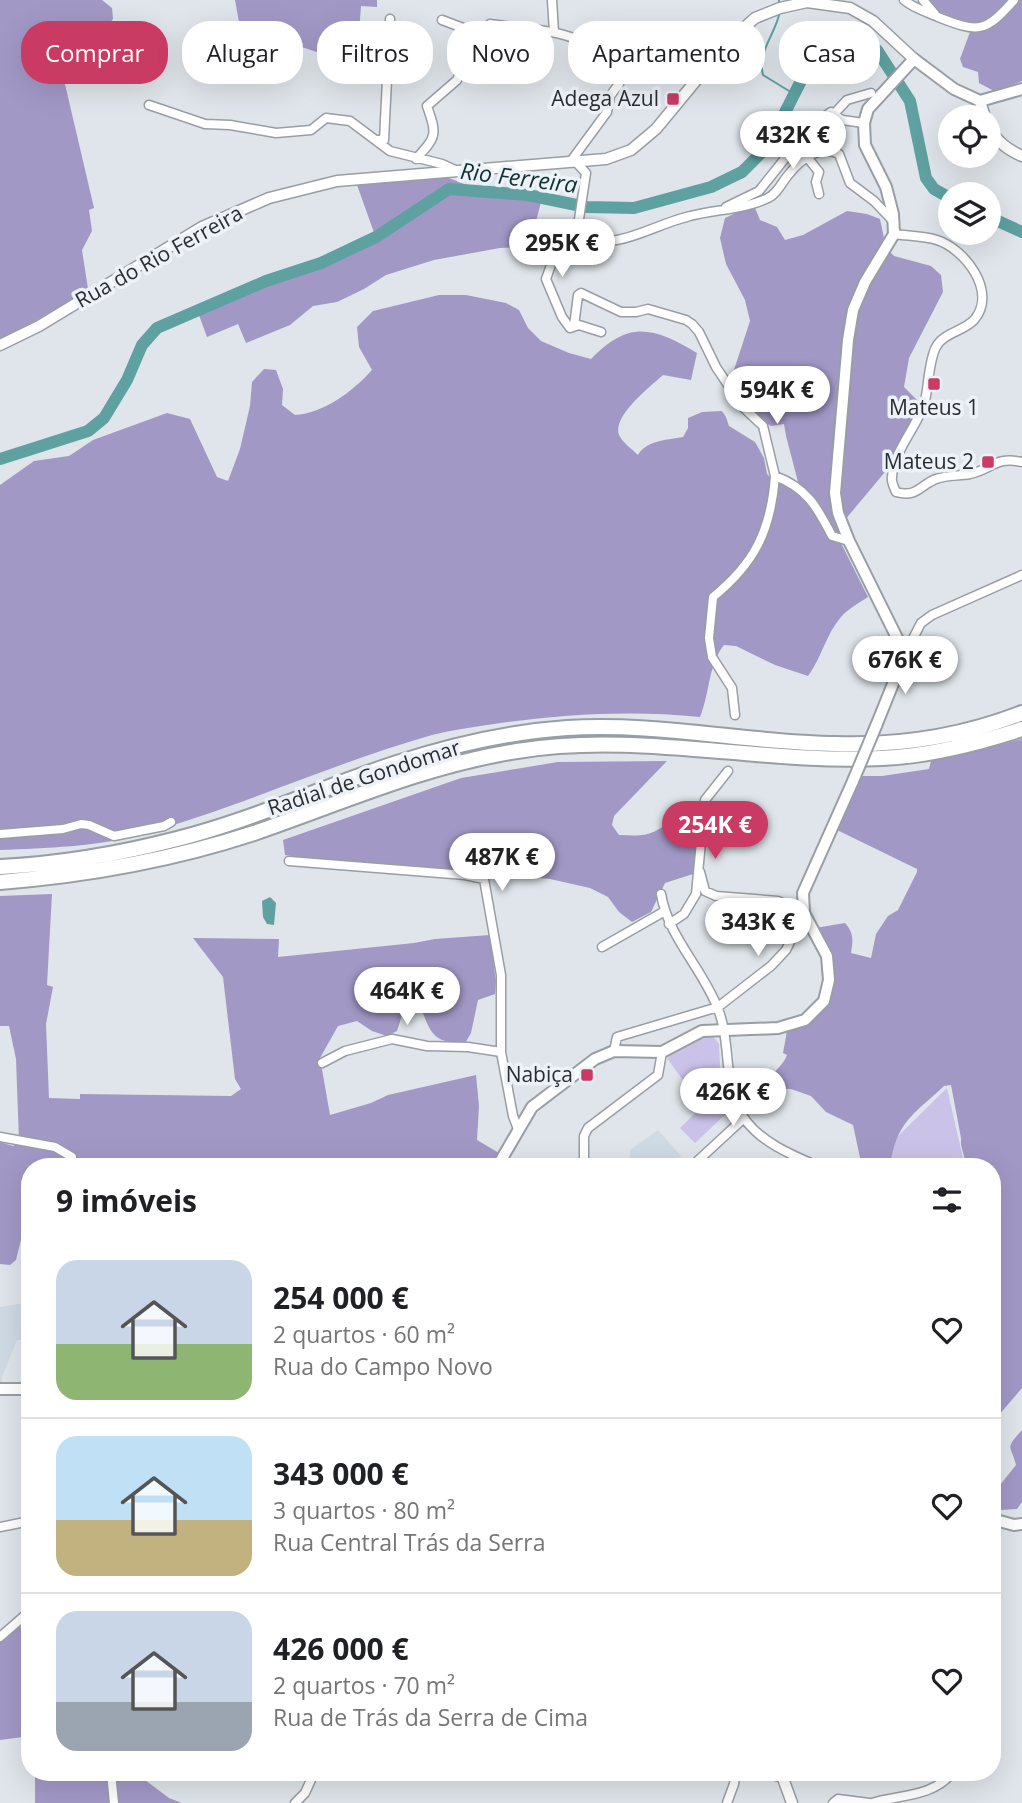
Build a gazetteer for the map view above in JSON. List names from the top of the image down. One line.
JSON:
{"streets":{"highway":["Radial de Gondomar"],"street":["Rua do Rio Ferreira"]},"water":["Rio Ferreira"],"places":{"transit":["Adega Azul","Mateus 1","Mateus 2","Nabiça"]},"page":{"chip":["Comprar","Alugar","Filtros","Novo","Apartamento","Casa"],"price":["432K €","295K €","594K €","676K €","254K €","487K €","343K €","464K €","426K €"],"heading":"9 imóveis","list":[{"name":"254 000 €","note":"2 quartos · 60 m² · Rua do Campo Novo"},{"name":"343 000 €","note":"3 quartos · 80 m² · Rua Central Trás da Serra"},{"name":"426 000 €","note":"2 quartos · 70 m² · Rua de Trás da Serra de Cima"}]}}
